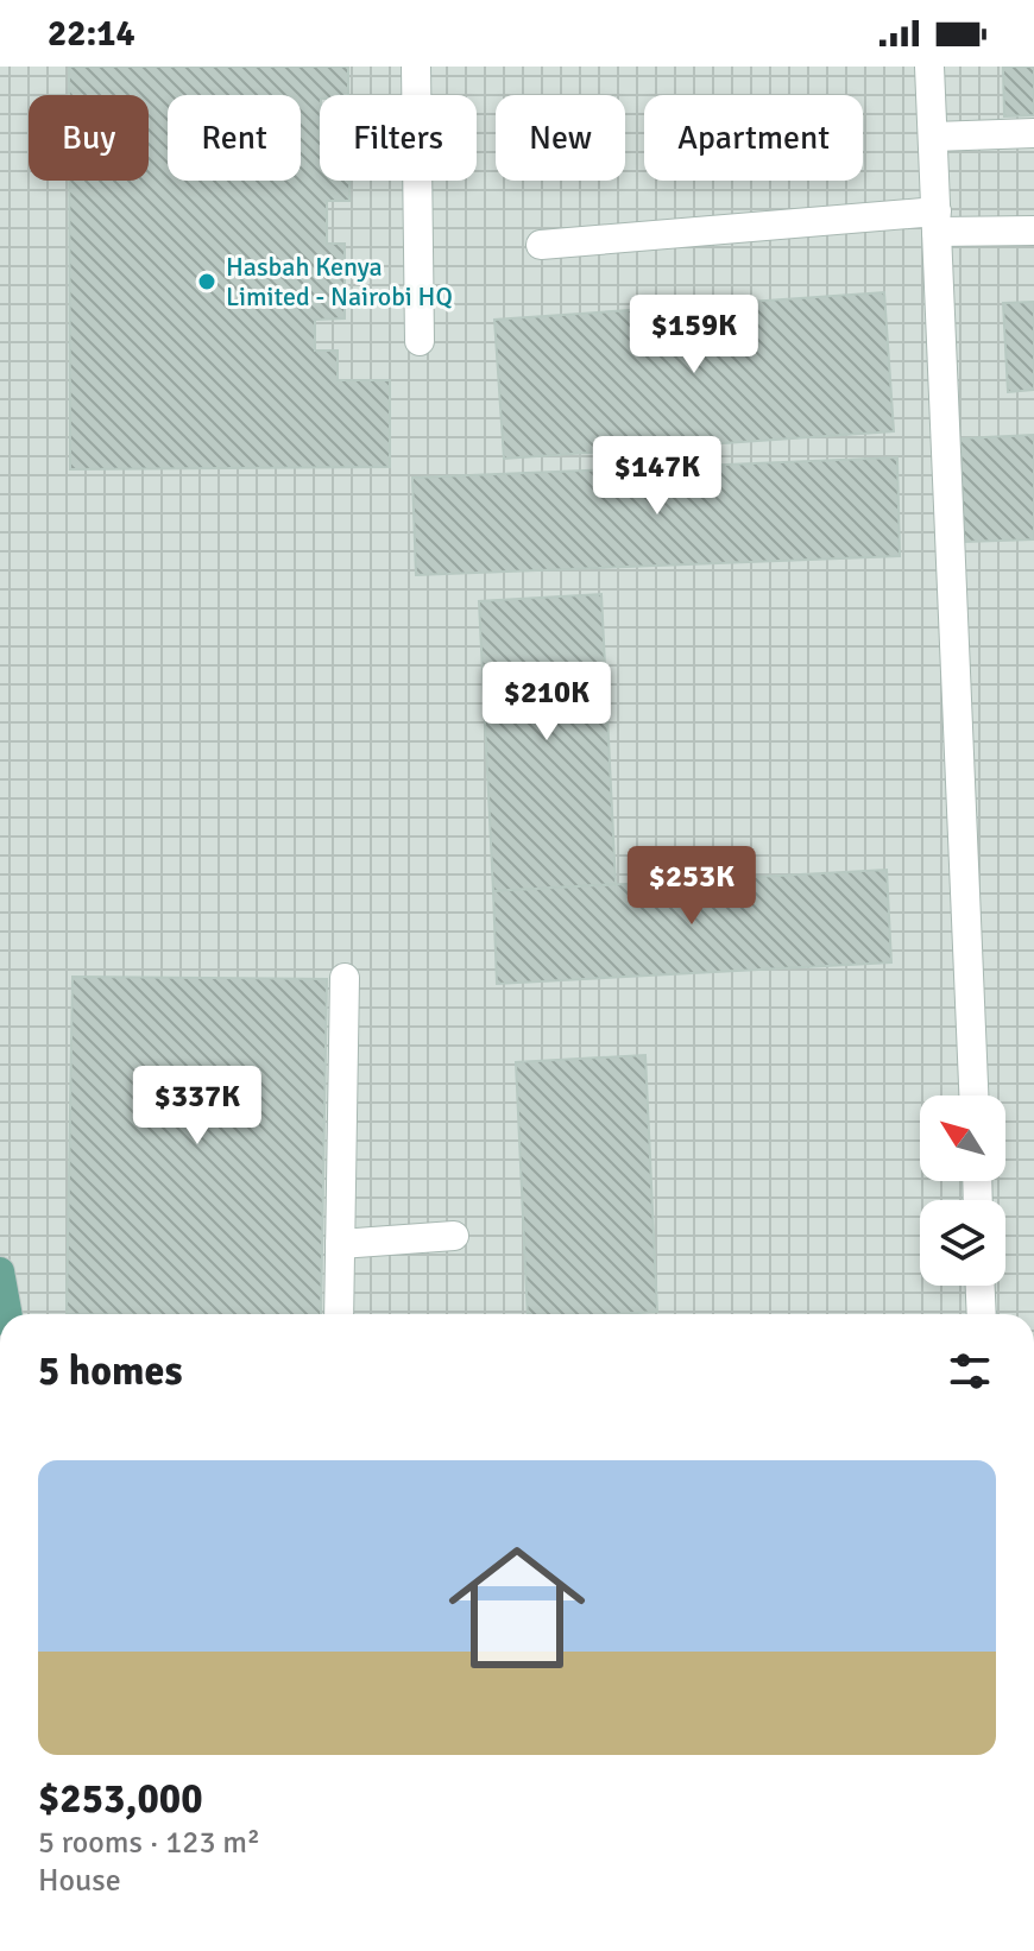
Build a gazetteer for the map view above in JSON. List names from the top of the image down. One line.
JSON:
{"places":["Hasbah Kenya Limited - Nairobi HQ"],"north":"top left","page":{"status":"22:14","chip":["Buy","Rent","Filters","New","Apartment"],"price":["$159K","$147K","$210K","$253K","$337K"],"heading":"5 homes","list":[{"name":"$253,000","note":"5 rooms · 123 m² · House"}]}}
